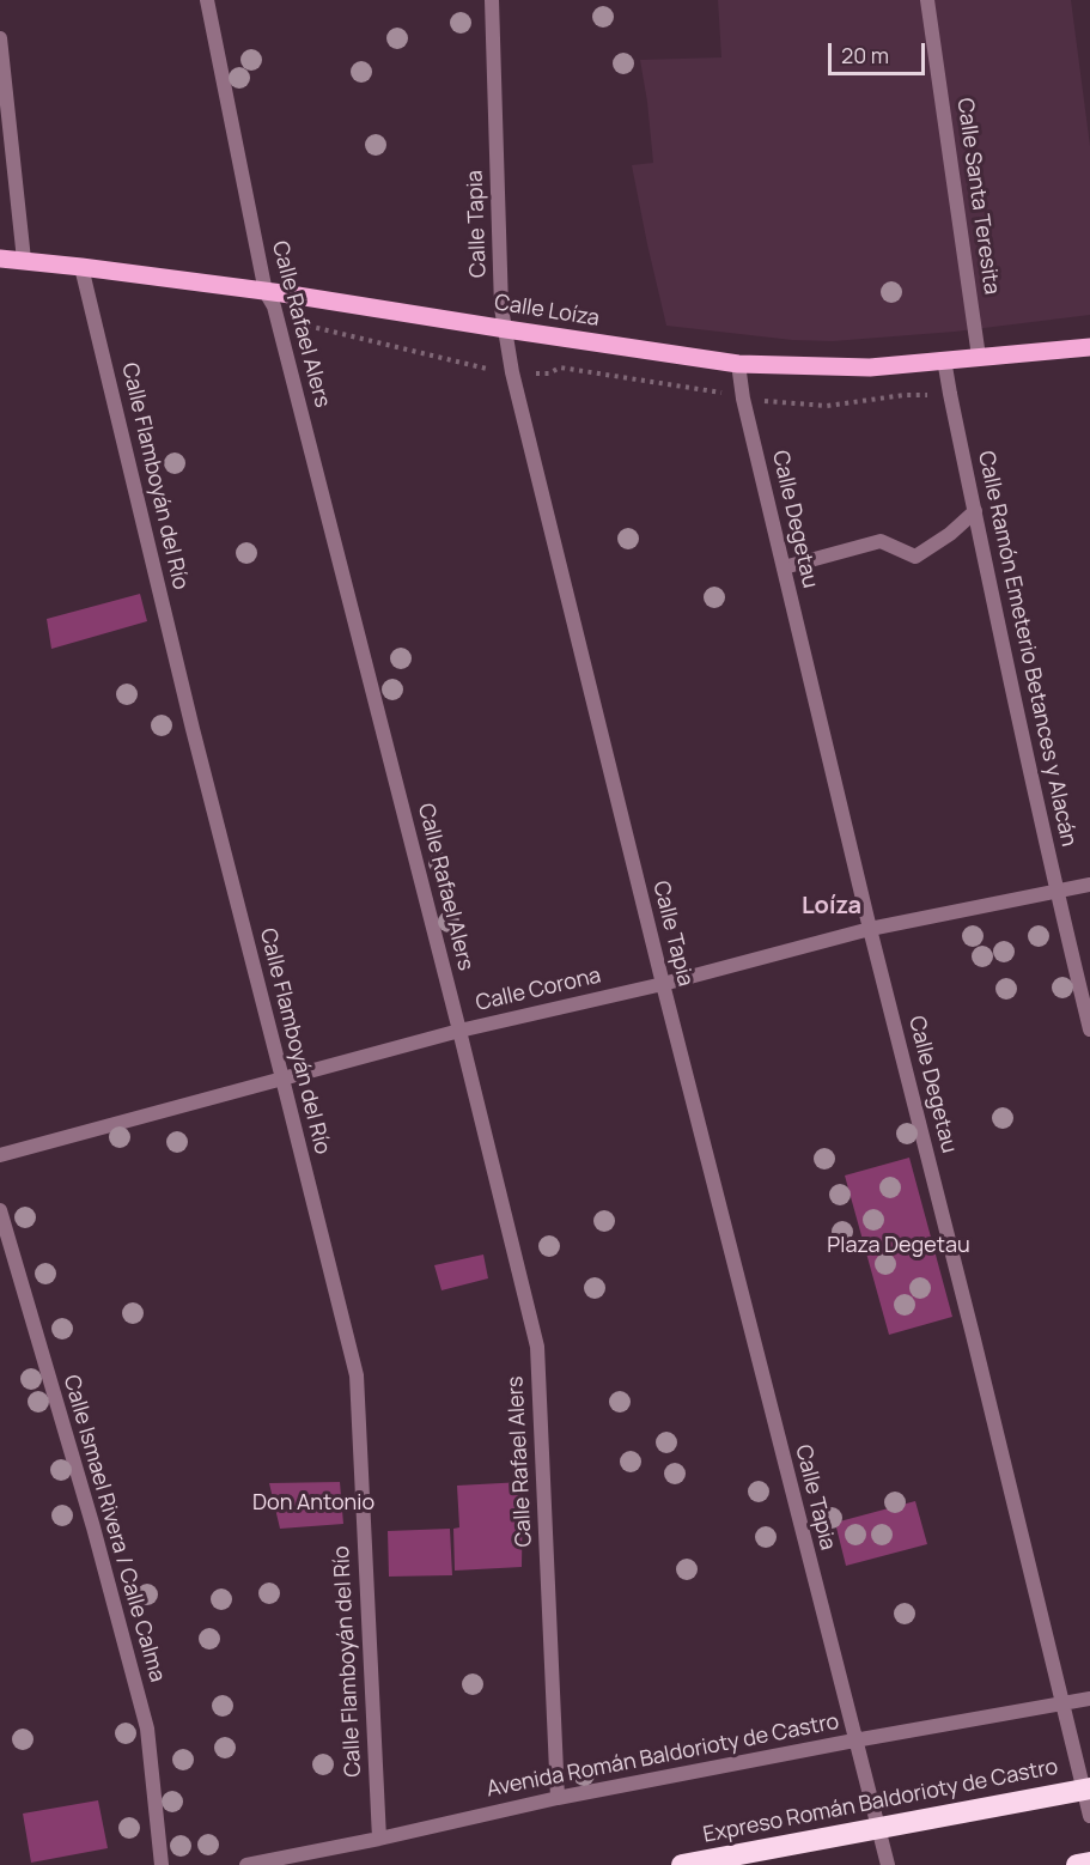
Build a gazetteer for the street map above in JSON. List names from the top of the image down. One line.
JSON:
{"streets":{"highway":["Expreso Román Baldorioty de Castro"],"main road":["Calle Loíza"],"street":["Calle Santa Teresita","Calle Tapia","Calle Rafael Alers","Calle Flamboyán del Río","Calle Degetau","Calle Ramón Emeterio Betances y Alacán","Calle Corona","Calle Ismael Rivera / Calle Calma","Avenida Román Baldorioty de Castro"]},"crossings":[["Calle Santa Teresita","Calle Loíza"],["Calle Tapia","Calle Loíza"],["Calle Tapia","Calle Corona"],["Calle Tapia","Avenida Román Baldorioty de Castro"],["Calle Loíza","Calle Rafael Alers"],["Calle Loíza","Calle Flamboyán del Río"],["Calle Loíza","Calle Degetau"],["Calle Loíza","Calle Ramón Emeterio Betances y Alacán"],["Calle Rafael Alers","Calle Corona"],["Calle Rafael Alers","Avenida Román Baldorioty de Castro"],["Calle Flamboyán del Río","Calle Corona"],["Calle Flamboyán del Río","Avenida Román Baldorioty de Castro"],["Calle Degetau","Calle Corona"],["Calle Degetau","Avenida Román Baldorioty de Castro"],["Calle Ramón Emeterio Betances y Alacán","Calle Corona"]],"districts":["Loíza"],"parks":["Plaza Degetau","Don Antonio"],"scale_bar":"20 m"}
